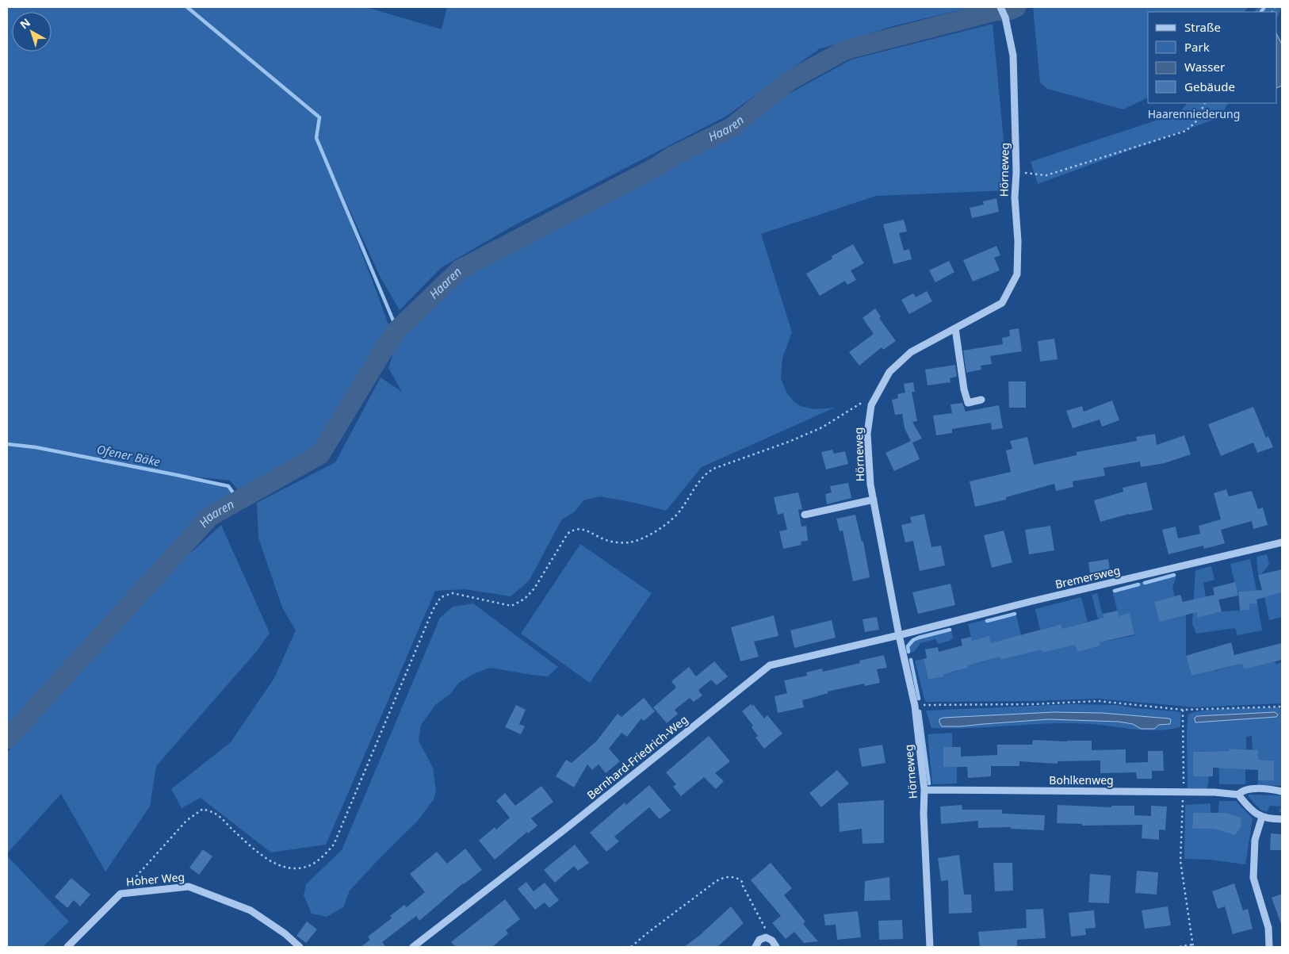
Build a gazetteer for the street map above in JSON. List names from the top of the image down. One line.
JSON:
{"streets":{"street":["Hörneweg","Bremersweg","Bernhard-Friedrich-Weg","Bohlkenweg","Hoher Weg"]},"crossings":[["Hörneweg","Bremersweg"],["Hörneweg","Bernhard-Friedrich-Weg"],["Hörneweg","Bohlkenweg"],["Bremersweg","Bernhard-Friedrich-Weg"]],"water":["Haaren","Ofener Bäke"],"parks":["Haarenniederung"],"legend":["Straße","Park","Wasser","Gebäude"],"north":"top left"}
